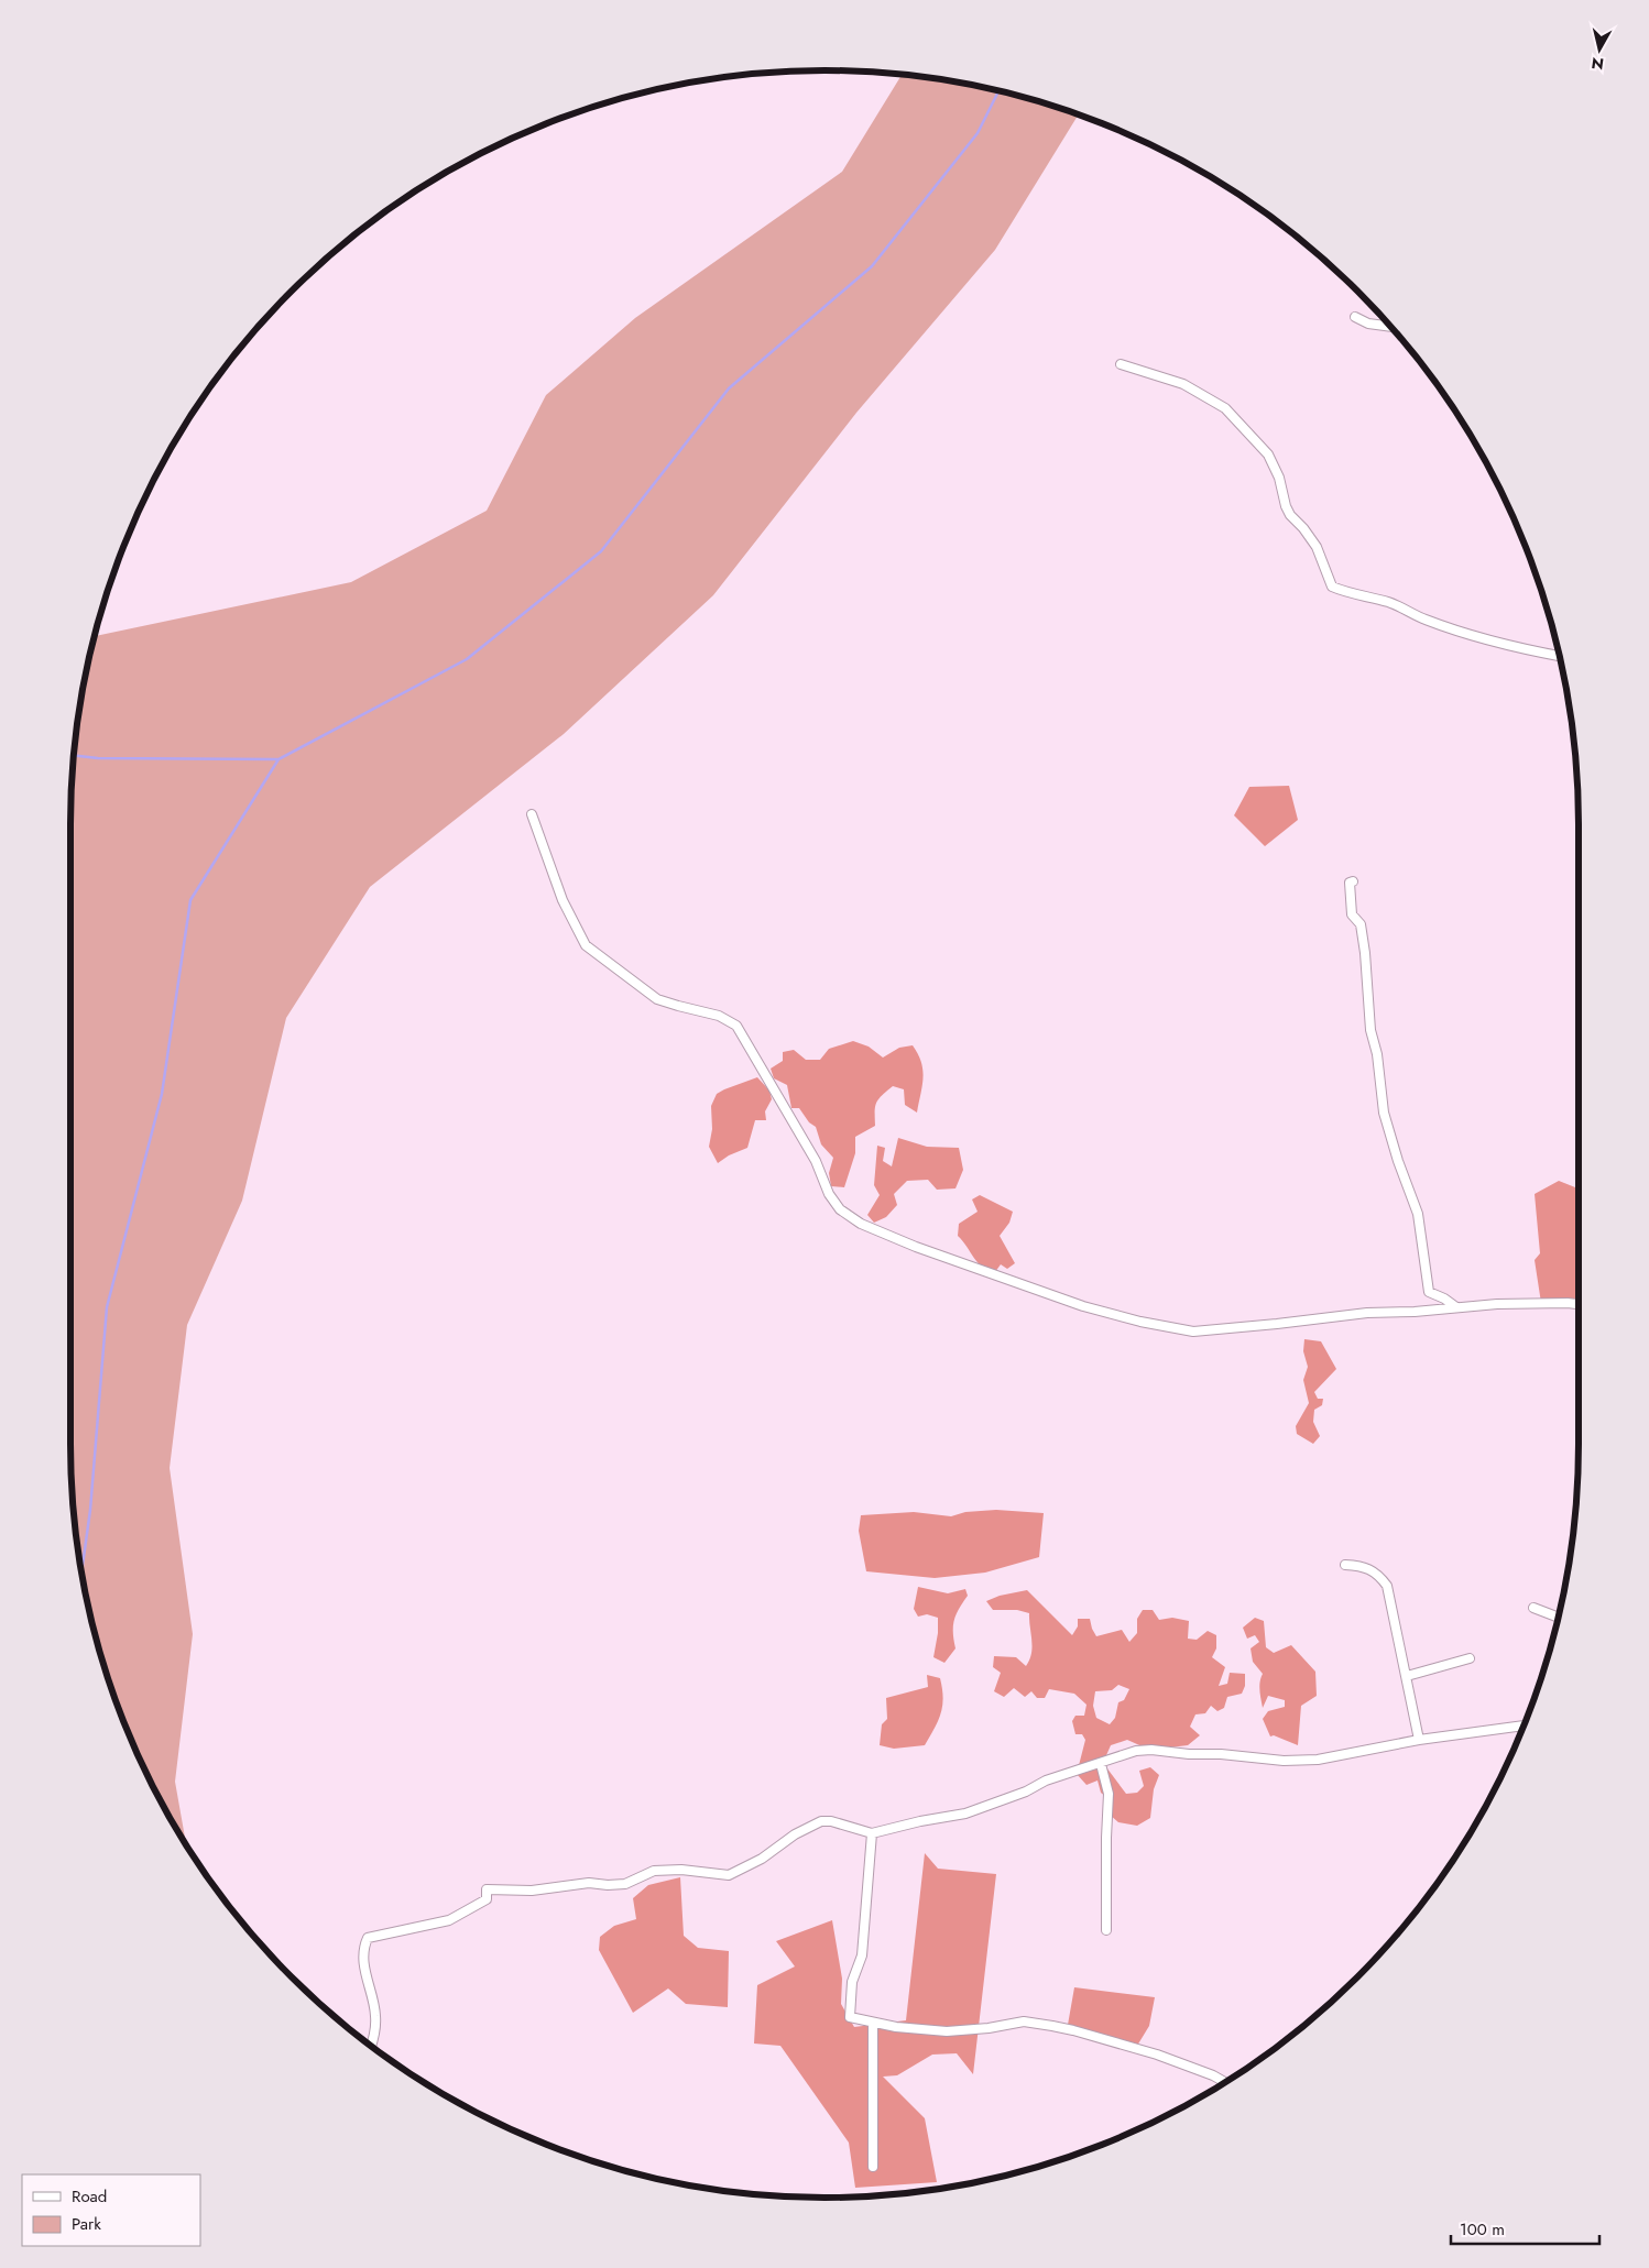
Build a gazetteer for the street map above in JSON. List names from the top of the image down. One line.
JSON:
{"legend":["Road","Park"],"scale_bar":"100 m","north":"bottom"}
